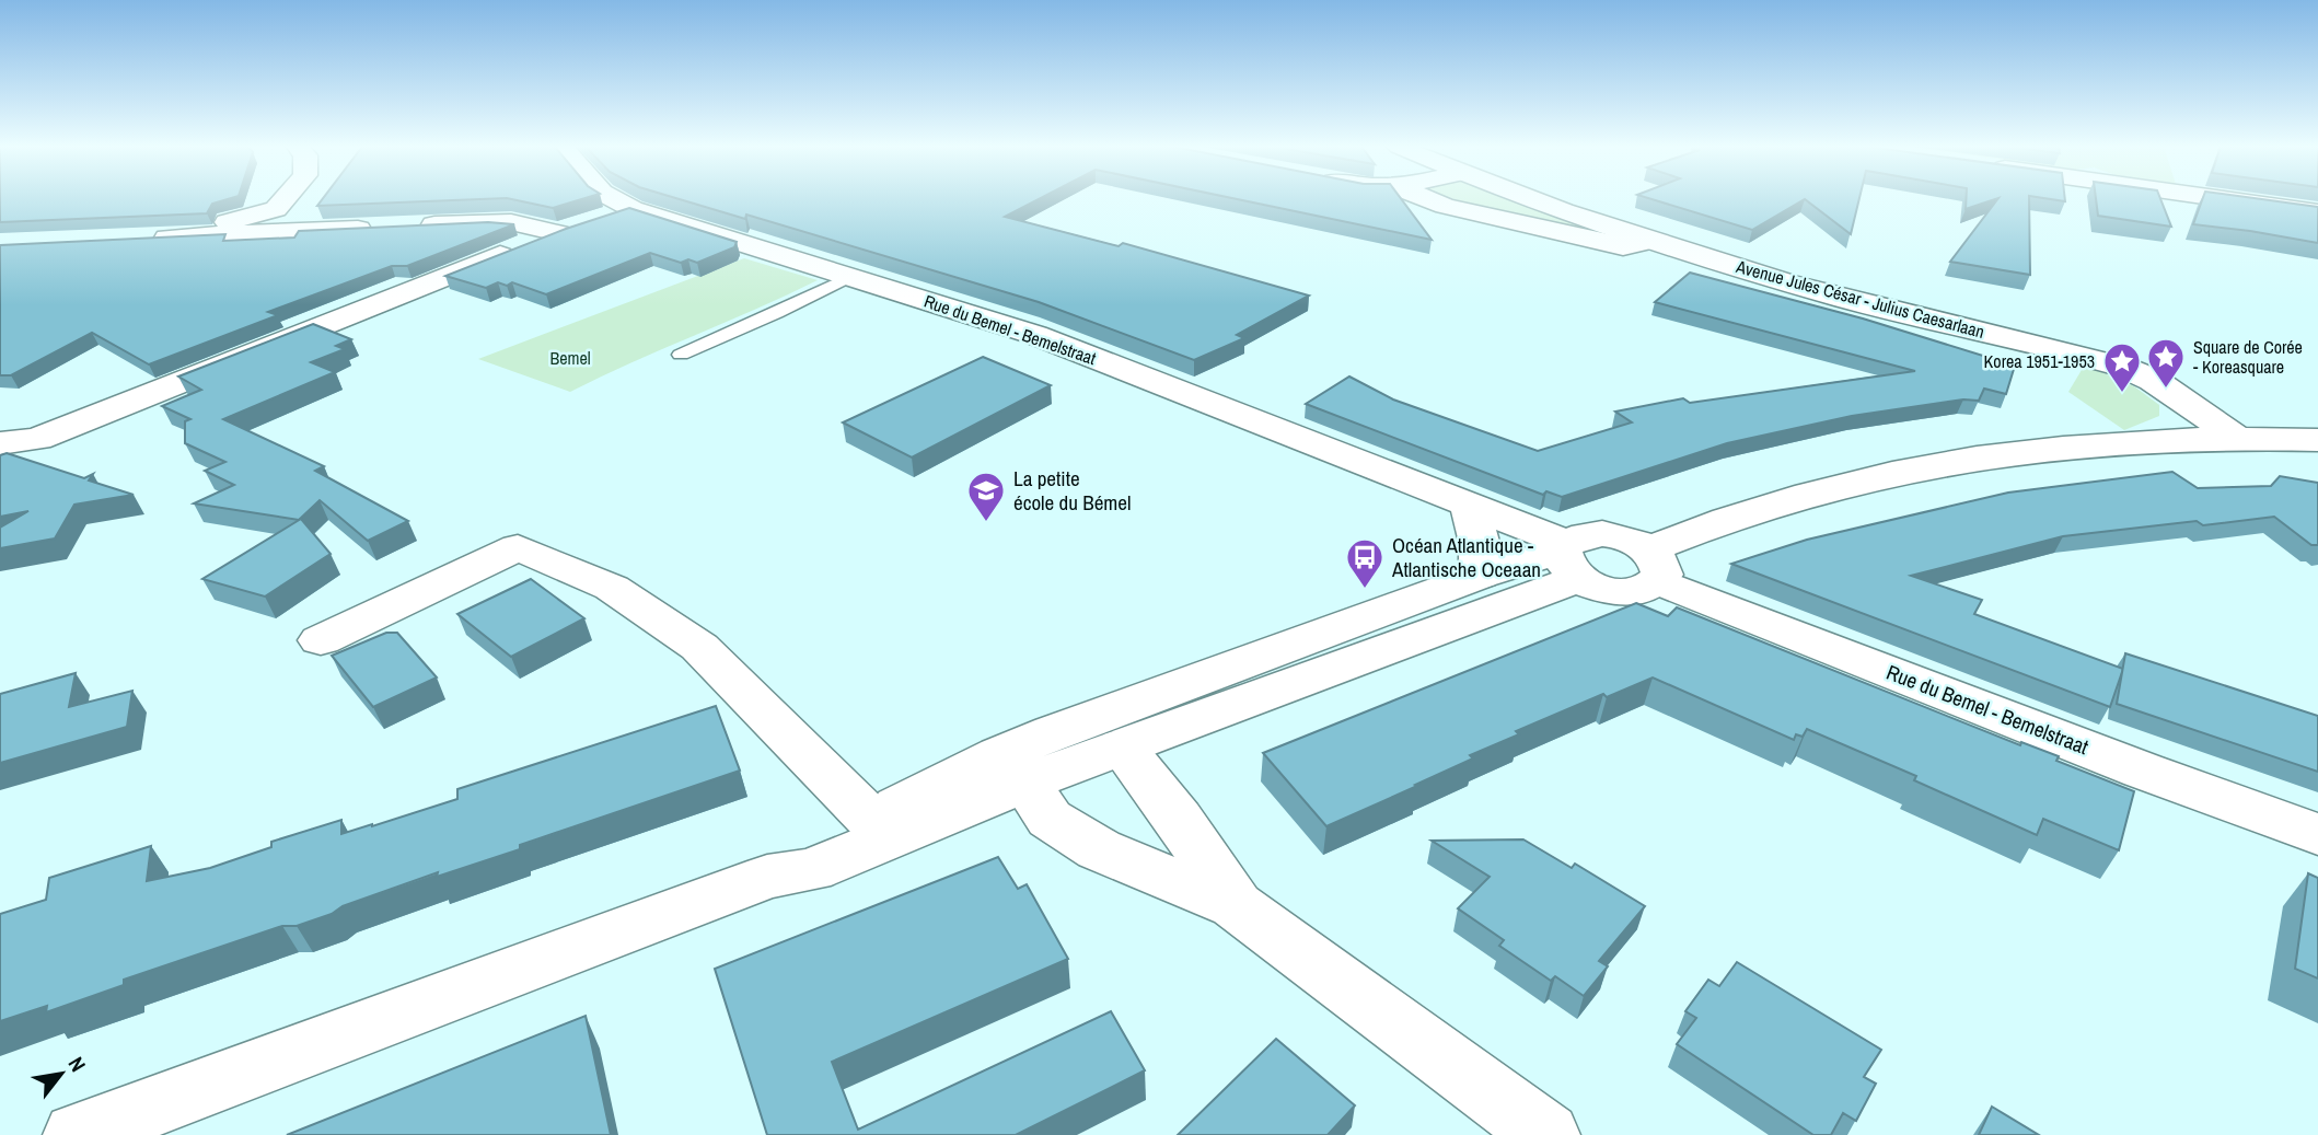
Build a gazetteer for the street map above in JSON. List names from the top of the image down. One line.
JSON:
{"streets":{"street":["Avenue Jules César - Julius Caesarlaan","Rue du Bemel - Bemelstraat"]},"crossings":[["Avenue Jules César - Julius Caesarlaan","Rue du Bemel - Bemelstraat"]],"parks":["Bemel"],"places":{"place":["Square de Corée - Koreasquare","Korea 1951-1953"],"school or university":["La petite école du Bémel"],"bus stop":["Océan Atlantique - Atlantische Oceaan"]},"north":"top right"}
